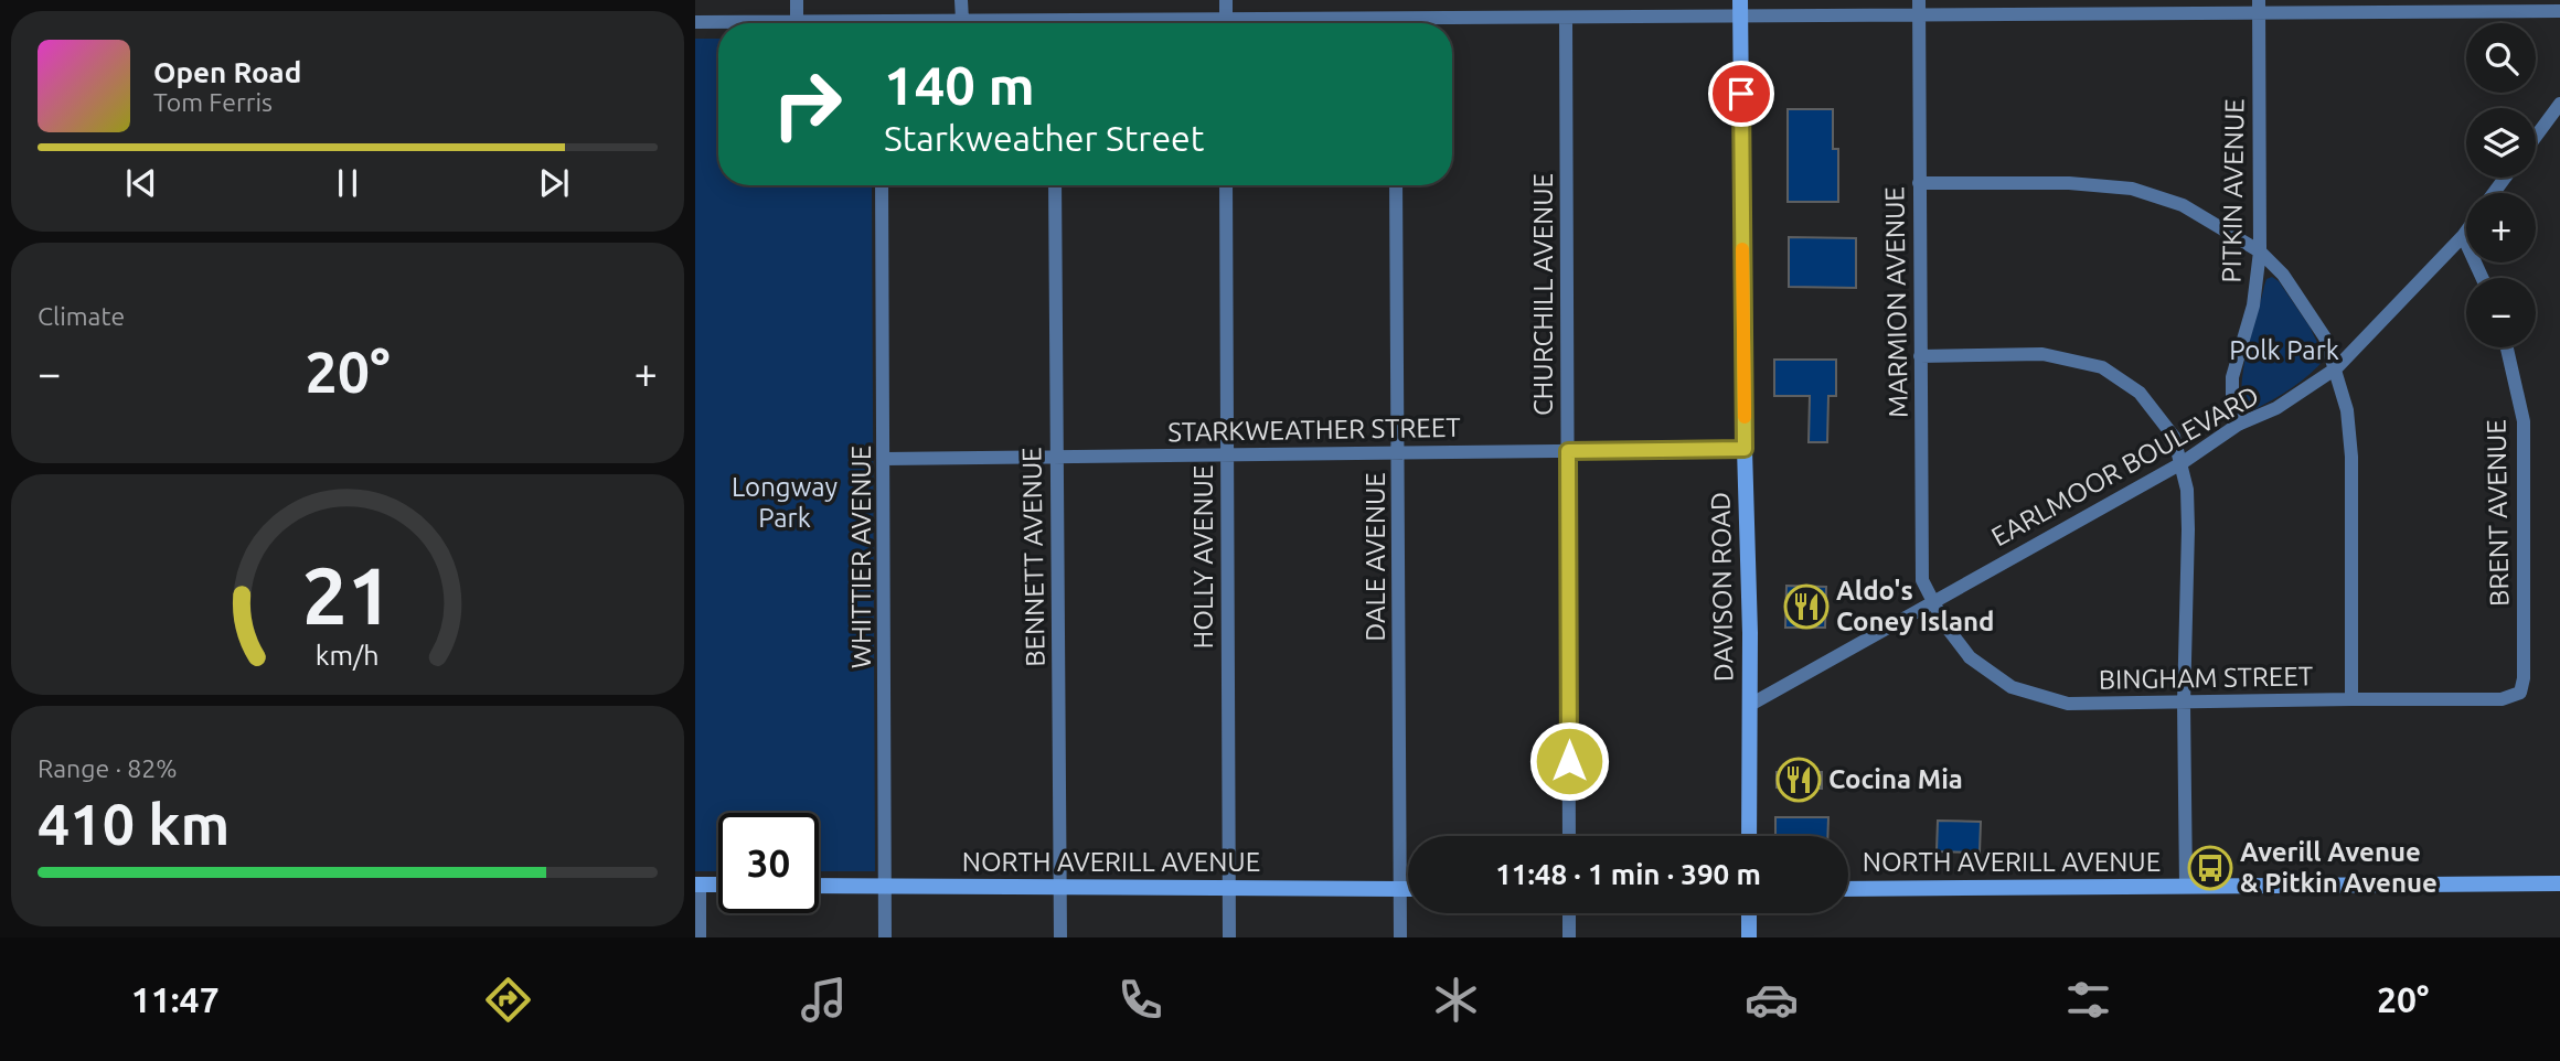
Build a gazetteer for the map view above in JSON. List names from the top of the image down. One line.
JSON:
{"streets":{"street":["PITKIN AVENUE","CHURCHILL AVENUE","MARMION AVENUE","STARKWEATHER STREET","EARLMOOR BOULEVARD","BRENT AVENUE","WHITTIER AVENUE","BENNETT AVENUE","HOLLY AVENUE","DALE AVENUE","DAVISON ROAD","BINGHAM STREET","NORTH AVERILL AVENUE"]},"crossings":[["PITKIN AVENUE","EARLMOOR BOULEVARD"],["CHURCHILL AVENUE","STARKWEATHER STREET"],["MARMION AVENUE","EARLMOOR BOULEVARD"],["MARMION AVENUE","BINGHAM STREET"],["STARKWEATHER STREET","WHITTIER AVENUE"],["STARKWEATHER STREET","BENNETT AVENUE"],["STARKWEATHER STREET","HOLLY AVENUE"],["STARKWEATHER STREET","DALE AVENUE"],["STARKWEATHER STREET","DAVISON ROAD"],["EARLMOOR BOULEVARD","DAVISON ROAD"],["EARLMOOR BOULEVARD","BINGHAM STREET"],["BRENT AVENUE","BINGHAM STREET"],["WHITTIER AVENUE","NORTH AVERILL AVENUE"],["BENNETT AVENUE","NORTH AVERILL AVENUE"],["HOLLY AVENUE","NORTH AVERILL AVENUE"],["DALE AVENUE","NORTH AVERILL AVENUE"]],"parks":["Polk Park","Longway Park"],"places":{"restaurant":["Aldo's Coney Island","Cocina Mia"],"bus stop":["Averill Avenue & Pitkin Avenue"]},"page":{"map_buttons":["+","−"],"turn":["140 m","Starkweather Street"],"song":["Open Road","Tom Ferris"],"tile":["Climate",["Range · 82%","410 km"]],"heat":["−","20°","+"],"limit":"30","trip":"11:48 · 1 min · 390 m","tabs":["11:47","20°"],"gauge":["21","km/h"]}}
